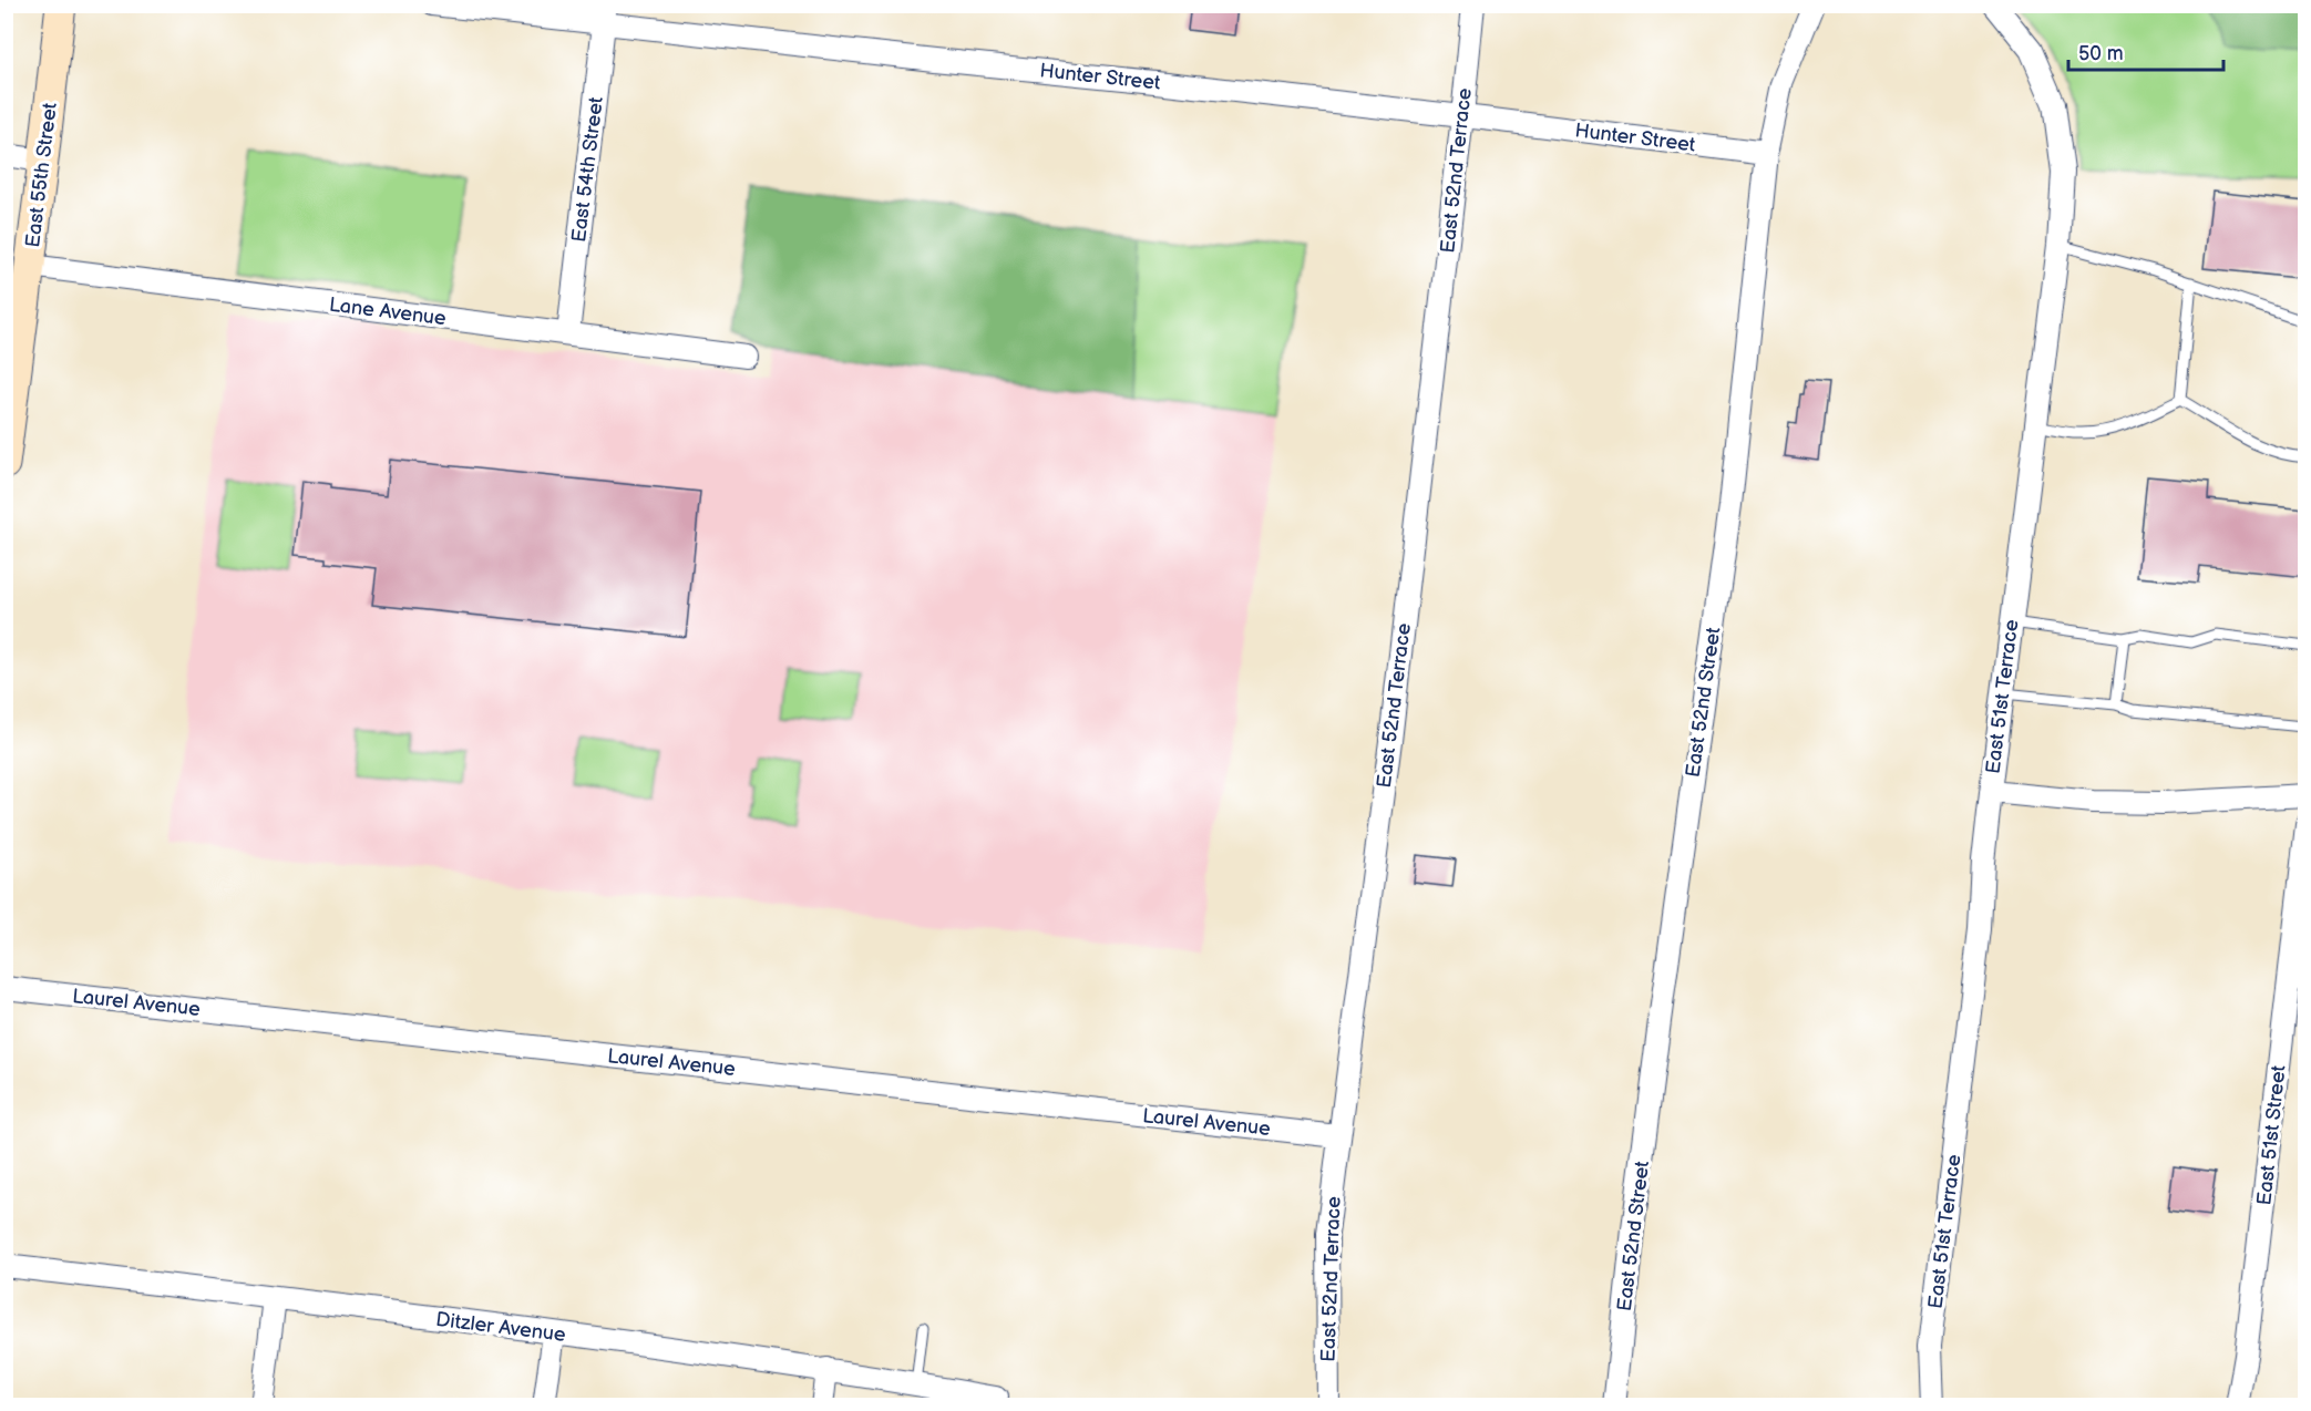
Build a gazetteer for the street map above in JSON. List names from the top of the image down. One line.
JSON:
{"streets":{"street":["Hunter Street","East 54th Street","East 52nd Terrace","East 55th Street","Lane Avenue","East 51st Terrace","East 52nd Street","Laurel Avenue","East 51st Street","Ditzler Avenue"]},"crossings":[["Hunter Street","East 54th Street"],["Hunter Street","East 52nd Terrace"],["Hunter Street","East 52nd Street"],["East 54th Street","Lane Avenue"],["East 52nd Terrace","Laurel Avenue"],["East 55th Street","Lane Avenue"]],"scale_bar":"50 m"}
